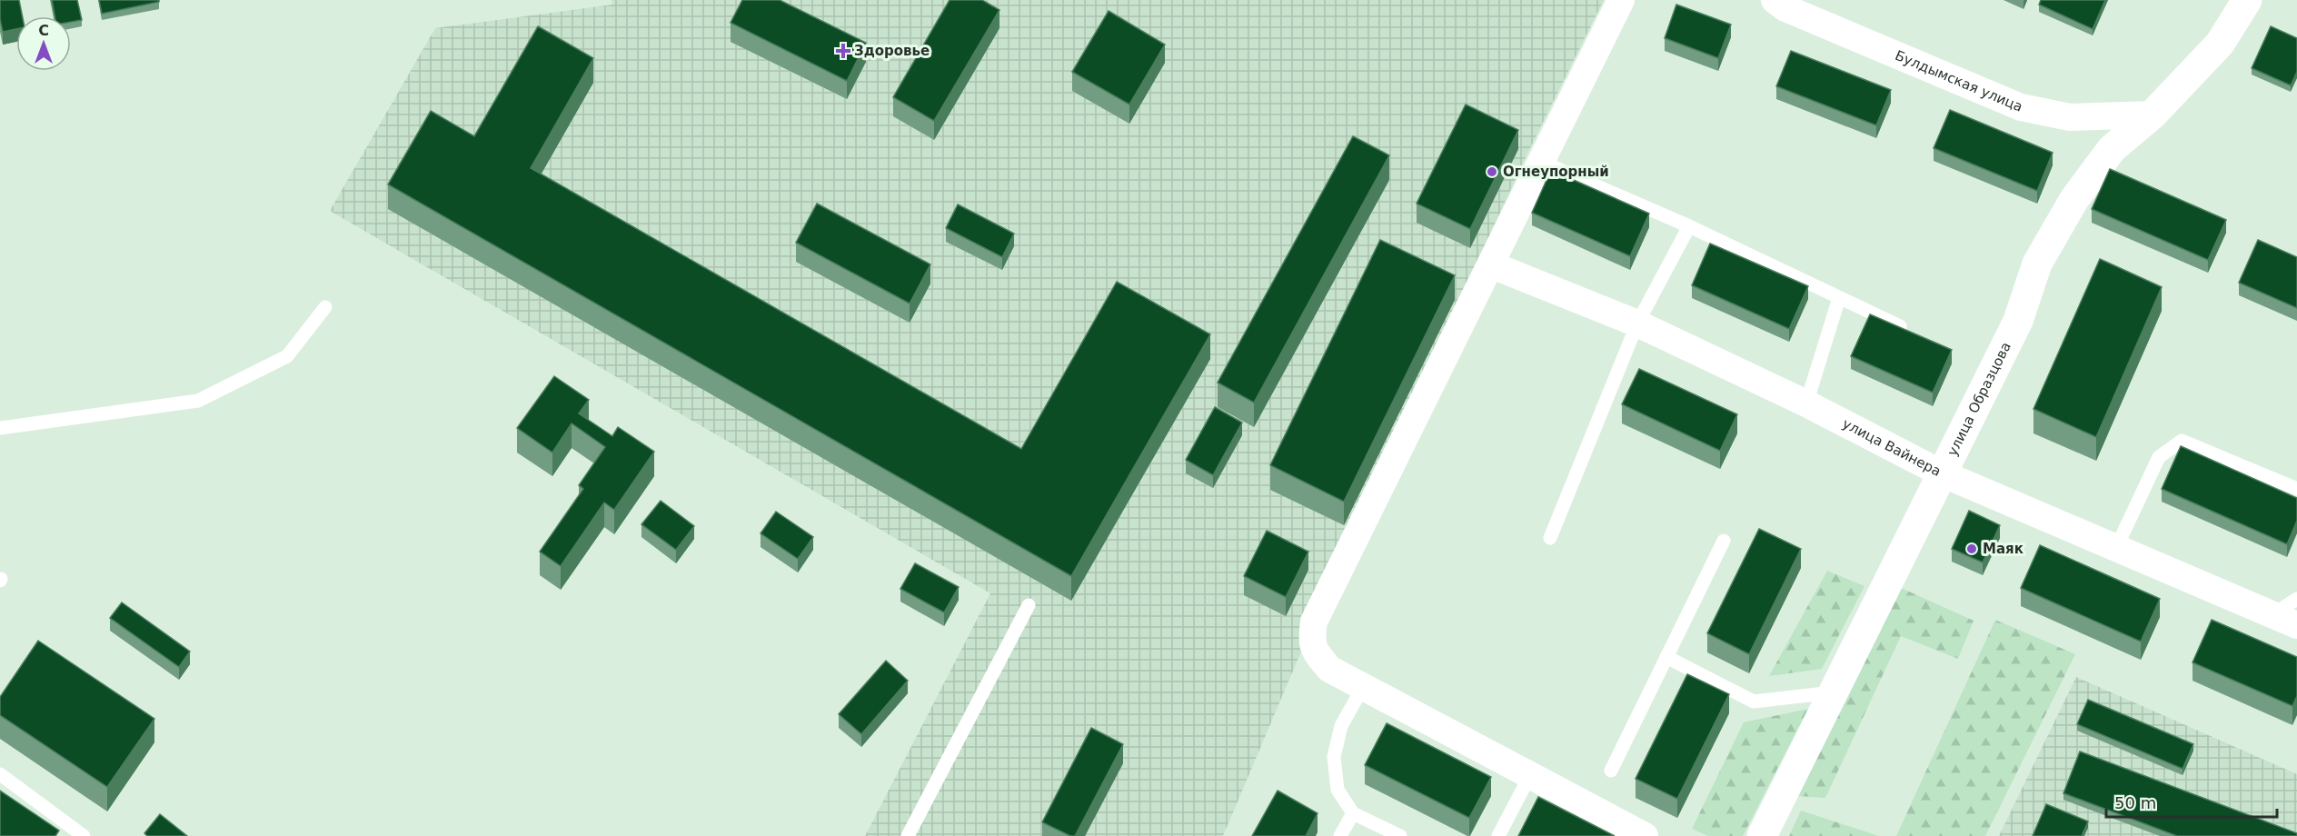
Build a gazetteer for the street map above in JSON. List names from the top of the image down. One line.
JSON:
{"streets":{"main road":["улица Образцова"],"street":["Булдымская улица","улица Вайнера"]},"crossings":[["Булдымская улица","улица Образцова"],["улица Образцова","улица Вайнера"]],"places":{"health":["Здоровье"],"other":["Огнеупорный","Маяк"]},"scale_bar":"50 m","north":"top"}
